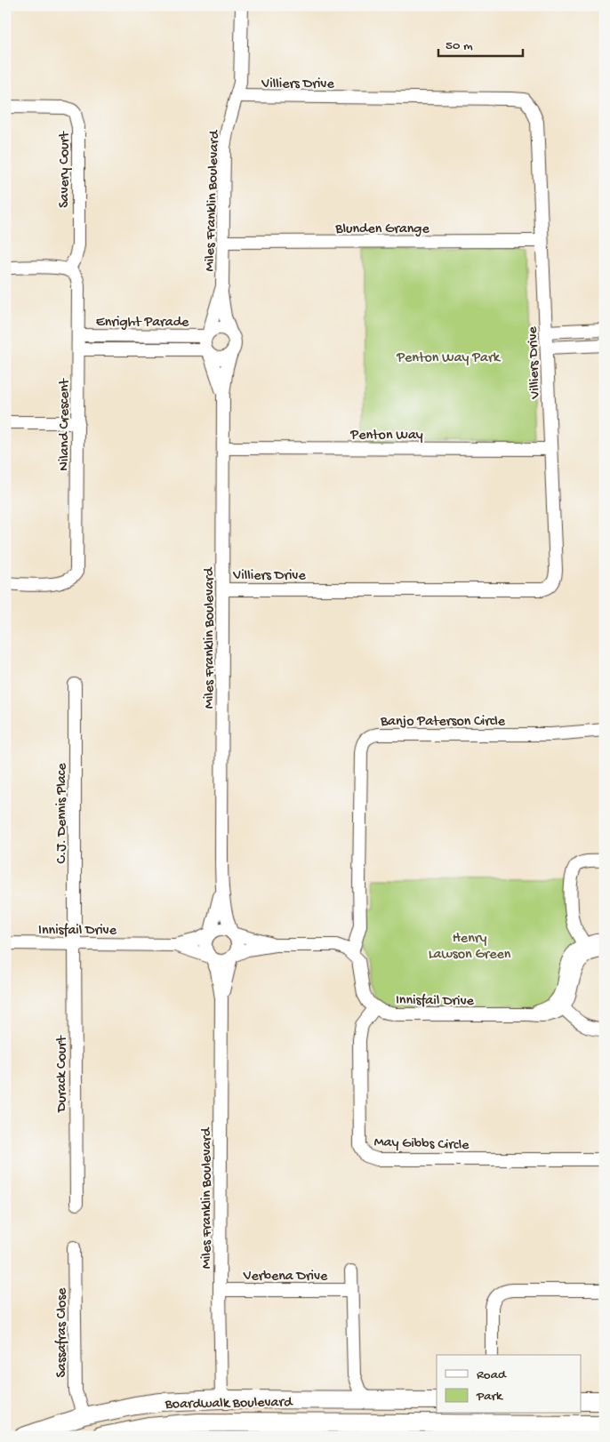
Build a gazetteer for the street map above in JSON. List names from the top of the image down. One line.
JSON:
{"streets":{"main road":["Boardwalk Boulevard"],"street":["Villiers Drive","Savery Court","Miles Franklin Boulevard","Blunden Grange","Enright Parade","Niland Crescent","Penton Way","Banjo Paterson Circle","C.J. Dennis Place","Innisfail Drive","Durack Court","May Gibbs Circle","Verbena Drive","Sassafras Close"]},"crossings":[["Villiers Drive","Miles Franklin Boulevard"],["Villiers Drive","Blunden Grange"],["Villiers Drive","Penton Way"],["Savery Court","Niland Crescent"],["Miles Franklin Boulevard","Blunden Grange"],["Miles Franklin Boulevard","Enright Parade"],["Miles Franklin Boulevard","Penton Way"],["Miles Franklin Boulevard","Innisfail Drive"],["Miles Franklin Boulevard","Verbena Drive"],["Miles Franklin Boulevard","Boardwalk Boulevard"],["Enright Parade","Niland Crescent"],["Banjo Paterson Circle","Innisfail Drive"],["C.J. Dennis Place","Innisfail Drive"],["C.J. Dennis Place","Durack Court"],["Innisfail Drive","Durack Court"],["Innisfail Drive","May Gibbs Circle"],["Sassafras Close","Boardwalk Boulevard"]],"parks":["Penton Way Park","Henry Lawson Green"],"legend":["Road","Park"],"scale_bar":"50 m"}
